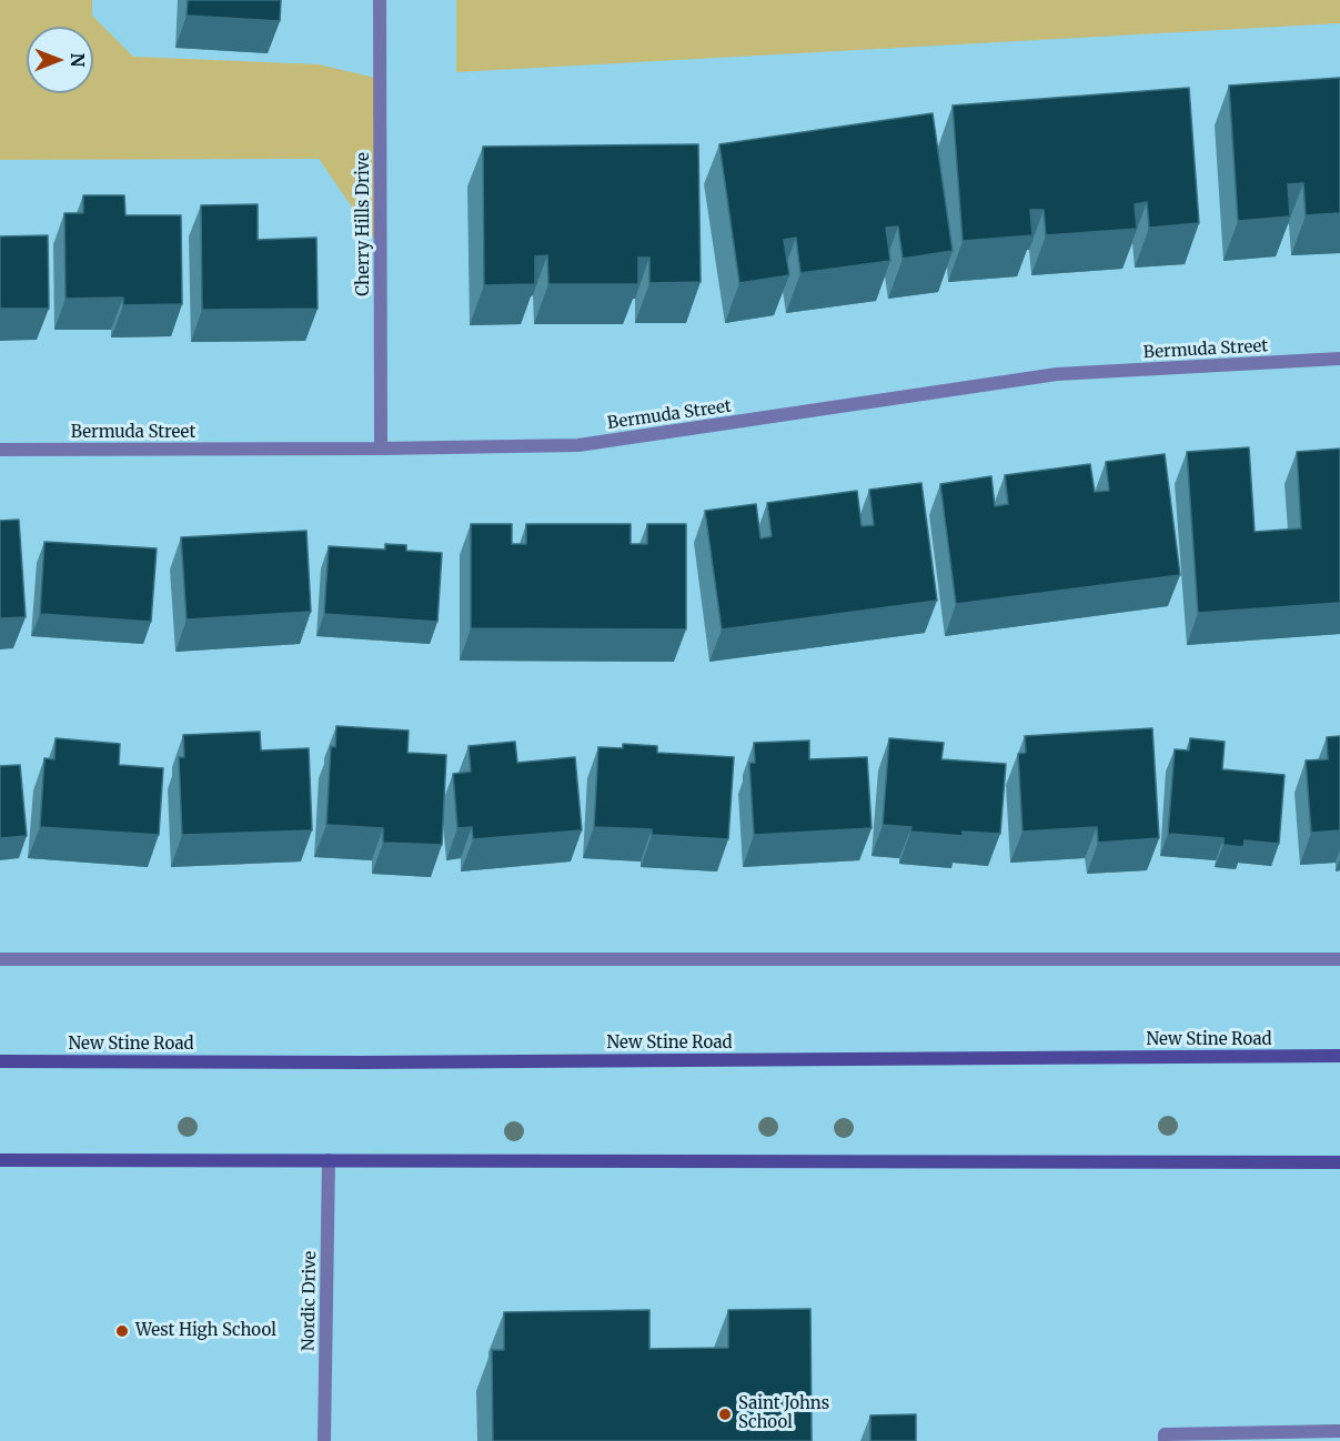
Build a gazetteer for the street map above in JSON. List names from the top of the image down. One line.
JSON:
{"streets":{"main road":["New Stine Road"],"street":["Cherry Hills Drive","Bermuda Street","Nordic Drive"]},"crossings":[["Cherry Hills Drive","Bermuda Street"]],"places":["West High School","Saint Johns School"],"north":"right"}
